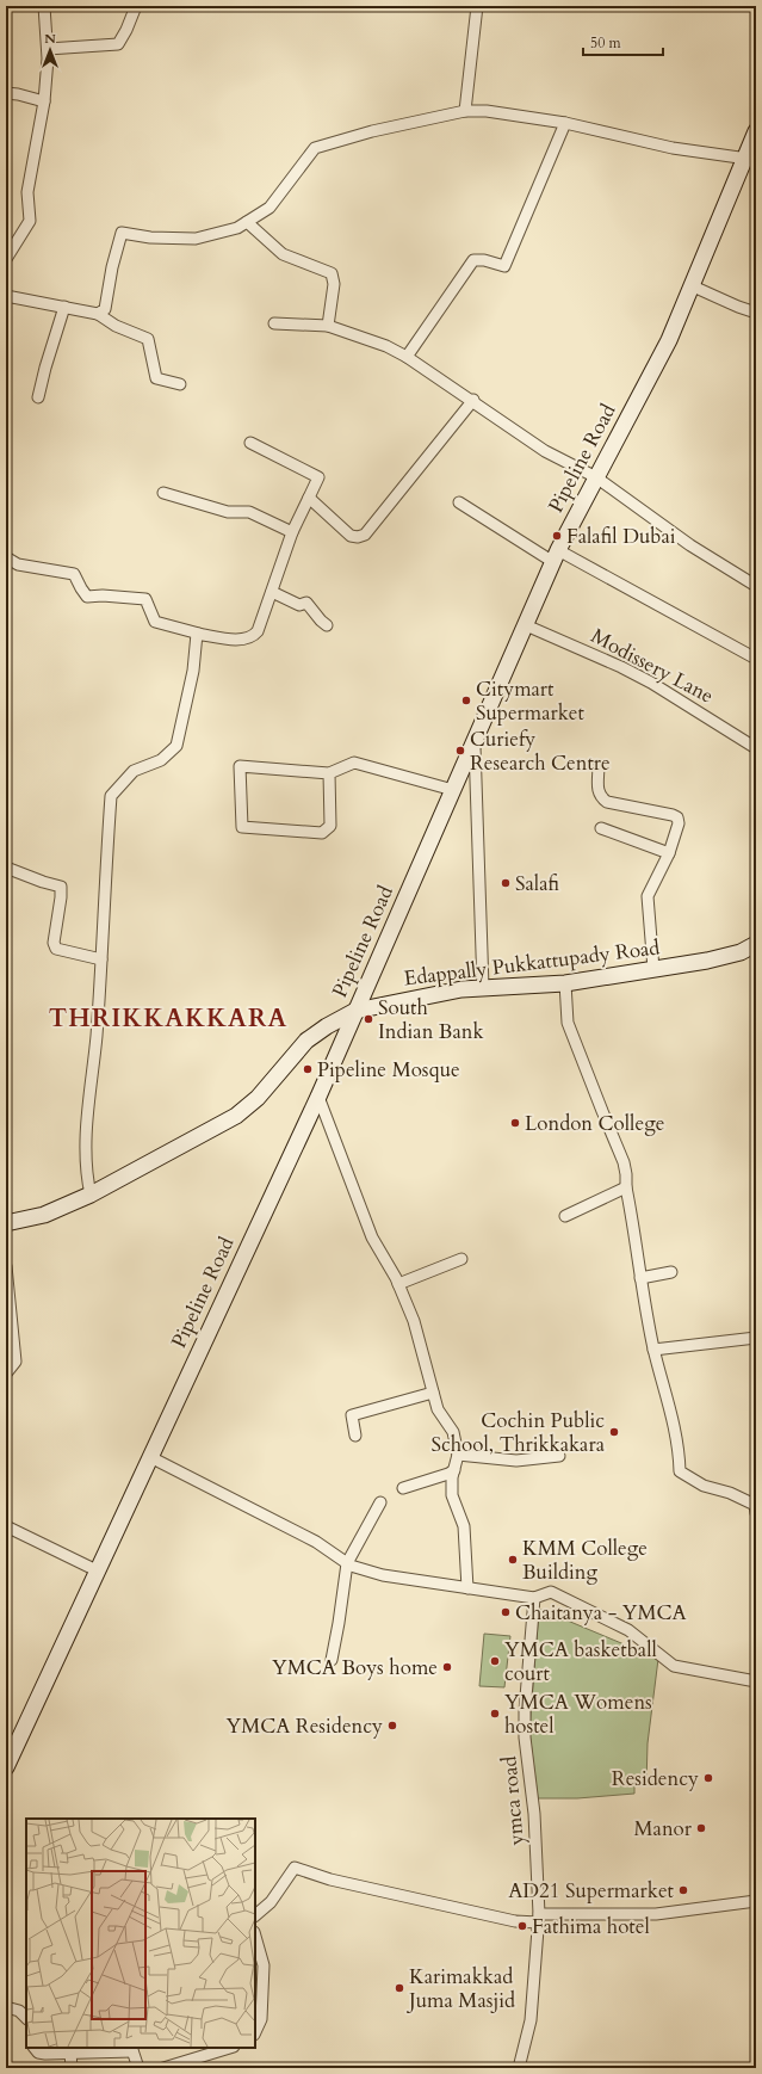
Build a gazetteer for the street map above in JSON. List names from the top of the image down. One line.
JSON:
{"streets":{"street":["Pipeline Road","Modissery Lane","Edappally Pukkattupady Road","ymca road"]},"crossings":[["Pipeline Road","Modissery Lane"],["Pipeline Road","Edappally Pukkattupady Road"]],"districts":["THRIKKAKKARA"],"places":["Falafil Dubai","Citymart Supermarket","Curiefy Research Centre","Salafi","South Indian Bank","Pipeline Mosque","London College","Cochin Public School, Thrikkakara","KMM College Building","Chaitanya - YMCA","YMCA basketball court","YMCA Boys home","YMCA Womens hostel","YMCA Residency","Residency","Manor","AD21 Supermarket","Fathima hotel","Karimakkad Juma Masjid"],"scale_bar":"50 m","north":"top"}
